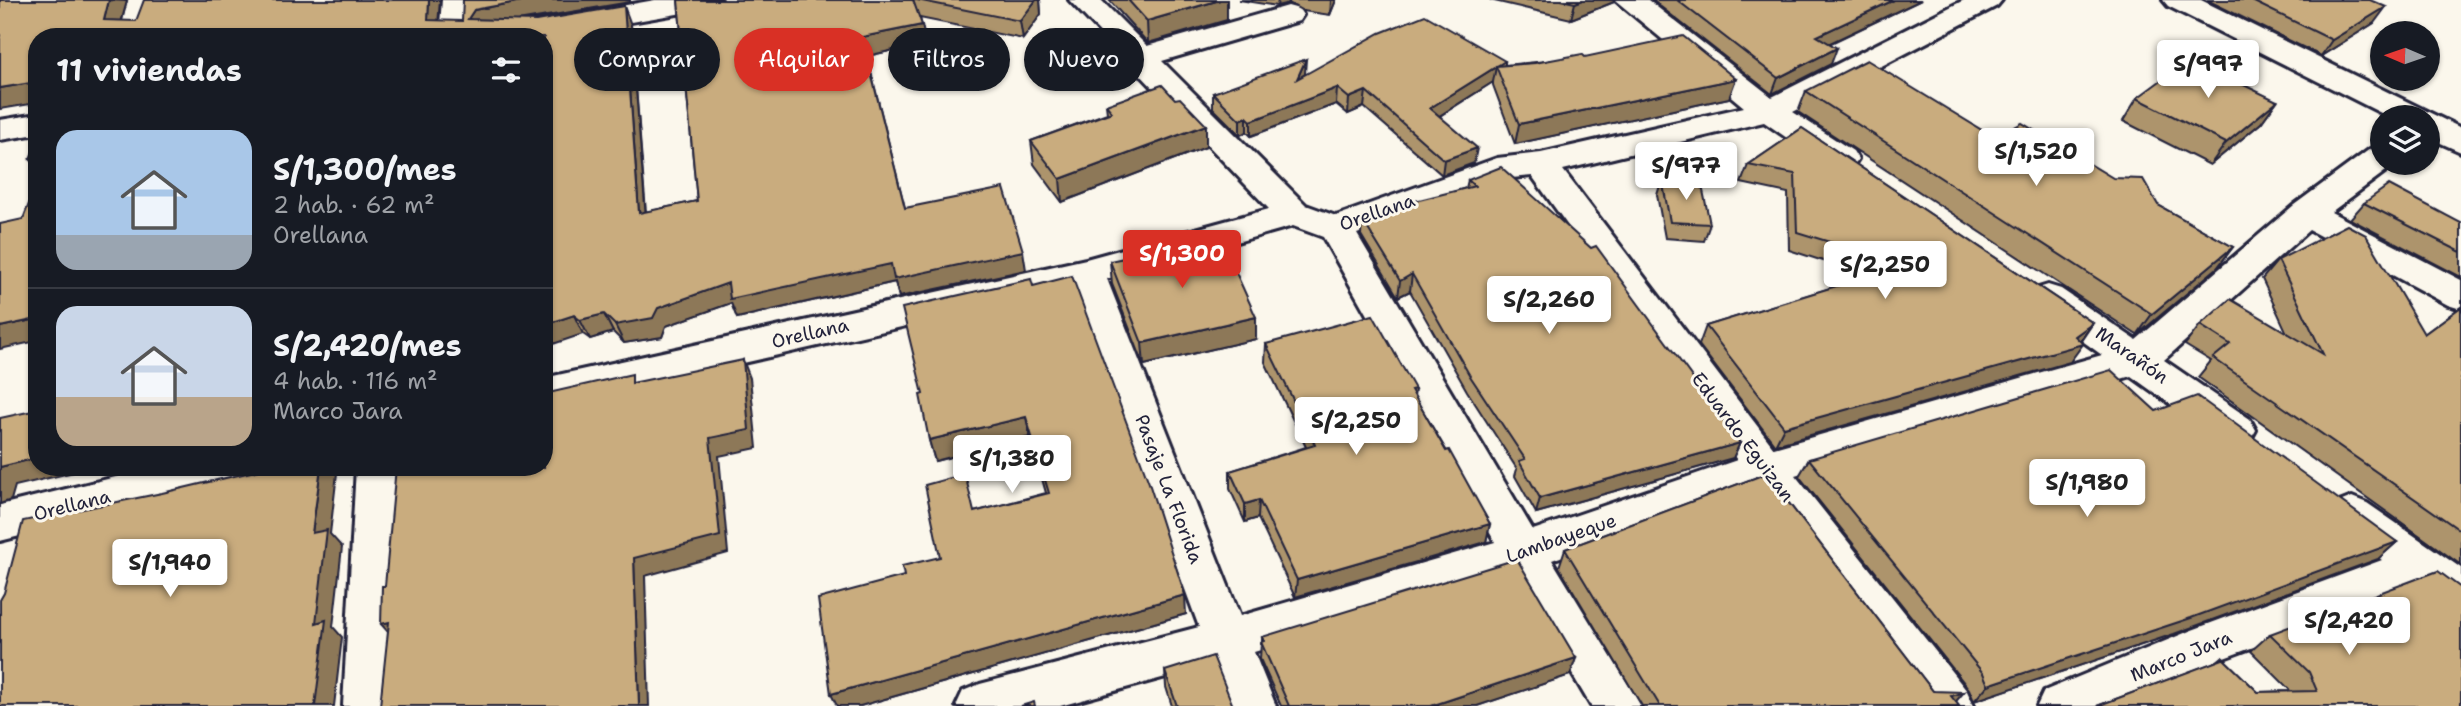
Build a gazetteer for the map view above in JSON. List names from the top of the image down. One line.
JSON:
{"streets":{"street":["Orellana","Marañón","Eduardo Eguizan","Pasaje La Florida","Lambayeque","Marco Jara"]},"crossings":[["Orellana","Eduardo Eguizan"],["Orellana","Pasaje La Florida"],["Marañón","Lambayeque"],["Eduardo Eguizan","Lambayeque"],["Pasaje La Florida","Lambayeque"]],"north":"left","page":{"chip":["Comprar","Alquilar","Filtros","Nuevo"],"heading":"11 viviendas","price":["S/997","S/1,520","S/977","S/1,300","S/2,250","S/2,260","S/2,250","S/1,380","S/1,980","S/1,940","S/2,420"],"list":[{"name":"S/1,300/mes","note":"2 hab. · 62 m² · Orellana"},{"name":"S/2,420/mes","note":"4 hab. · 116 m² · Marco Jara"}]}}
